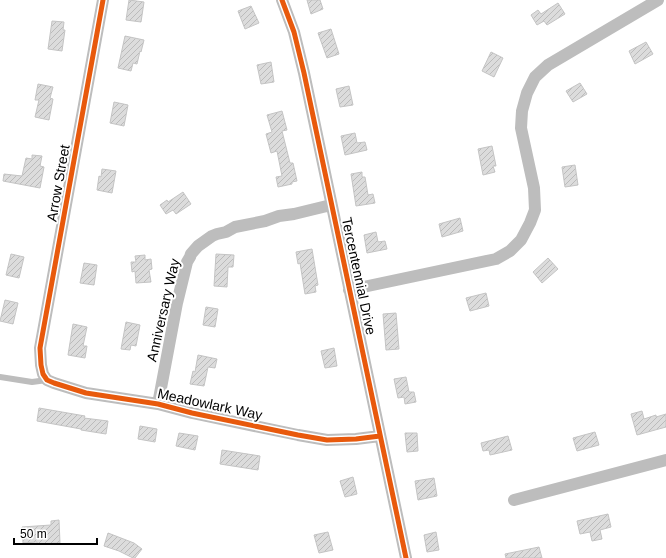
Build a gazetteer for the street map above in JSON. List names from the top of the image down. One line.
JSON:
{"streets":{"street":["Arrow Street","Tercentennial Drive","Anniversary Way","Meadowlark Way"]},"crossings":[["Arrow Street","Meadowlark Way"],["Tercentennial Drive","Anniversary Way"],["Tercentennial Drive","Meadowlark Way"],["Anniversary Way","Meadowlark Way"]],"scale_bar":"50 m"}
